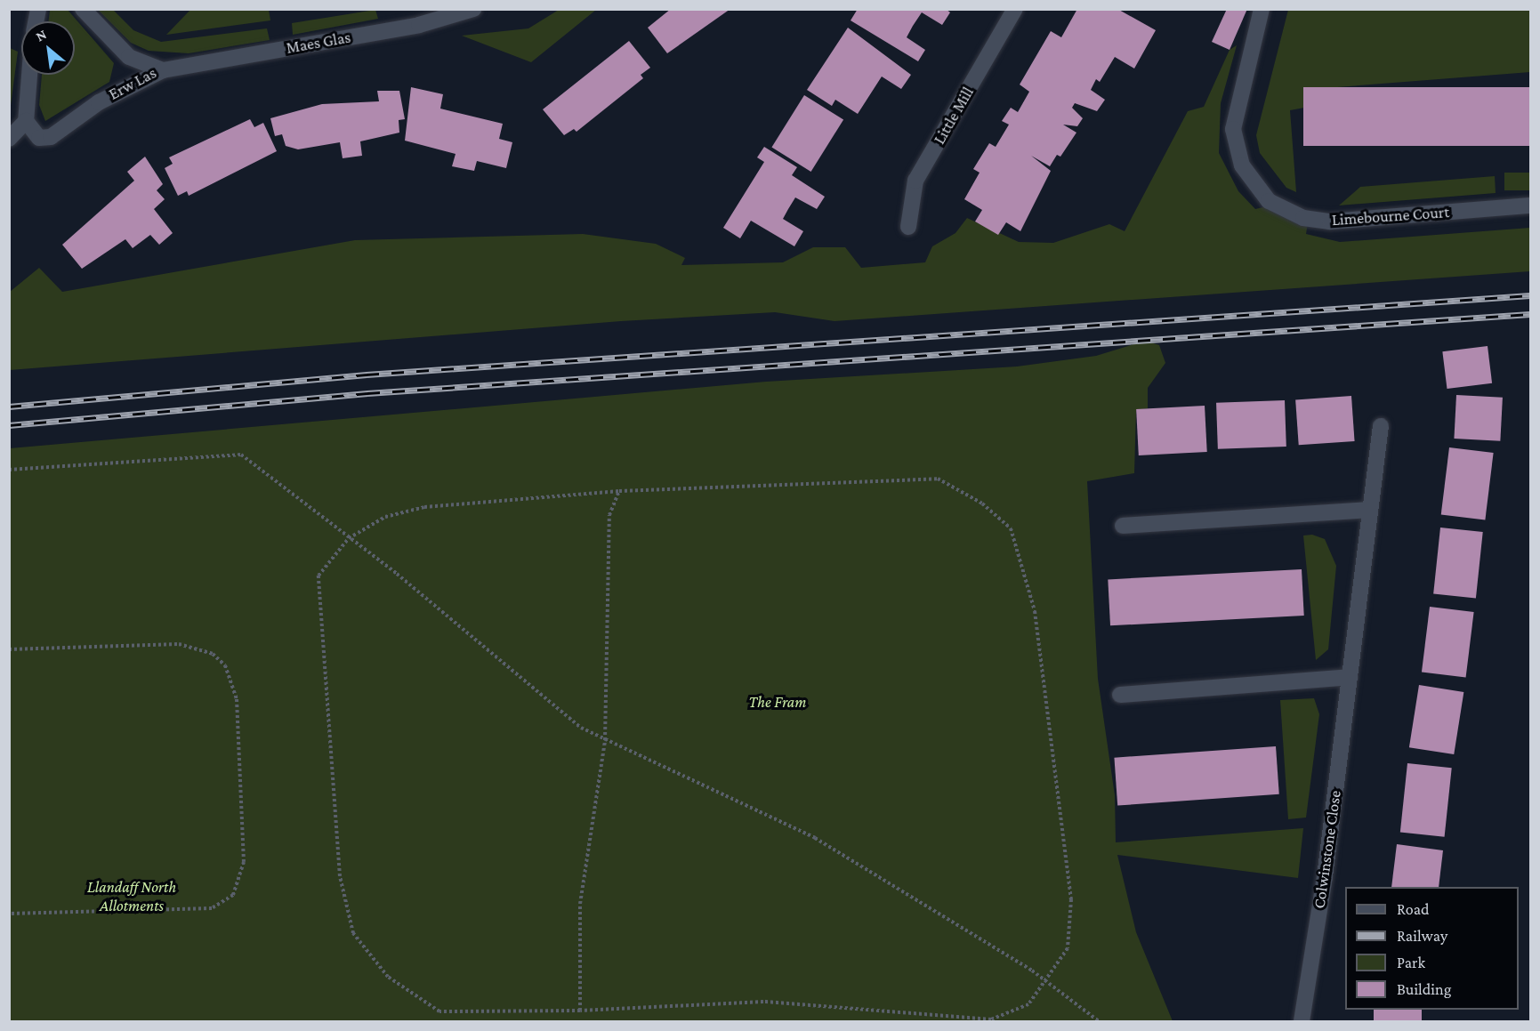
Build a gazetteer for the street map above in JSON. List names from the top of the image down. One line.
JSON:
{"streets":{"street":["Maes Glas","Erw Las","Little Mill","Limebourne Court","Colwinstone Close"]},"crossings":[["Maes Glas","Erw Las"]],"parks":["The Fram","Llandaff North Allotments"],"legend":["Road","Railway","Park","Building"],"north":"top left"}
